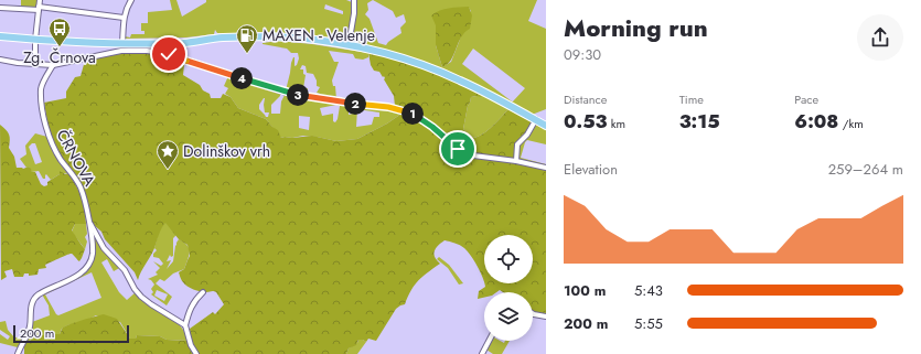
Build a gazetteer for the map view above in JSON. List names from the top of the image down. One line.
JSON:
{"streets":{"street":["ČRNOVA"]},"places":{"bus stop":["Zg. Črnova"],"fuel station":["MAXEN - Velenje"],"place":["Dolinškov vrh"]},"scale_bar":"200 m","page":{"heading":["Morning run","09:30"],"pins":["4","3","2","1"],"stats":[["Distance","0.53 km"],["Time","3:15"],["Pace","6:08 /km"]],"chart":["Elevation","259–264 m"],"list":[{"name":"100 m","note":"5:43"},{"name":"200 m","note":"5:55"}],"scale":"200 m"}}
